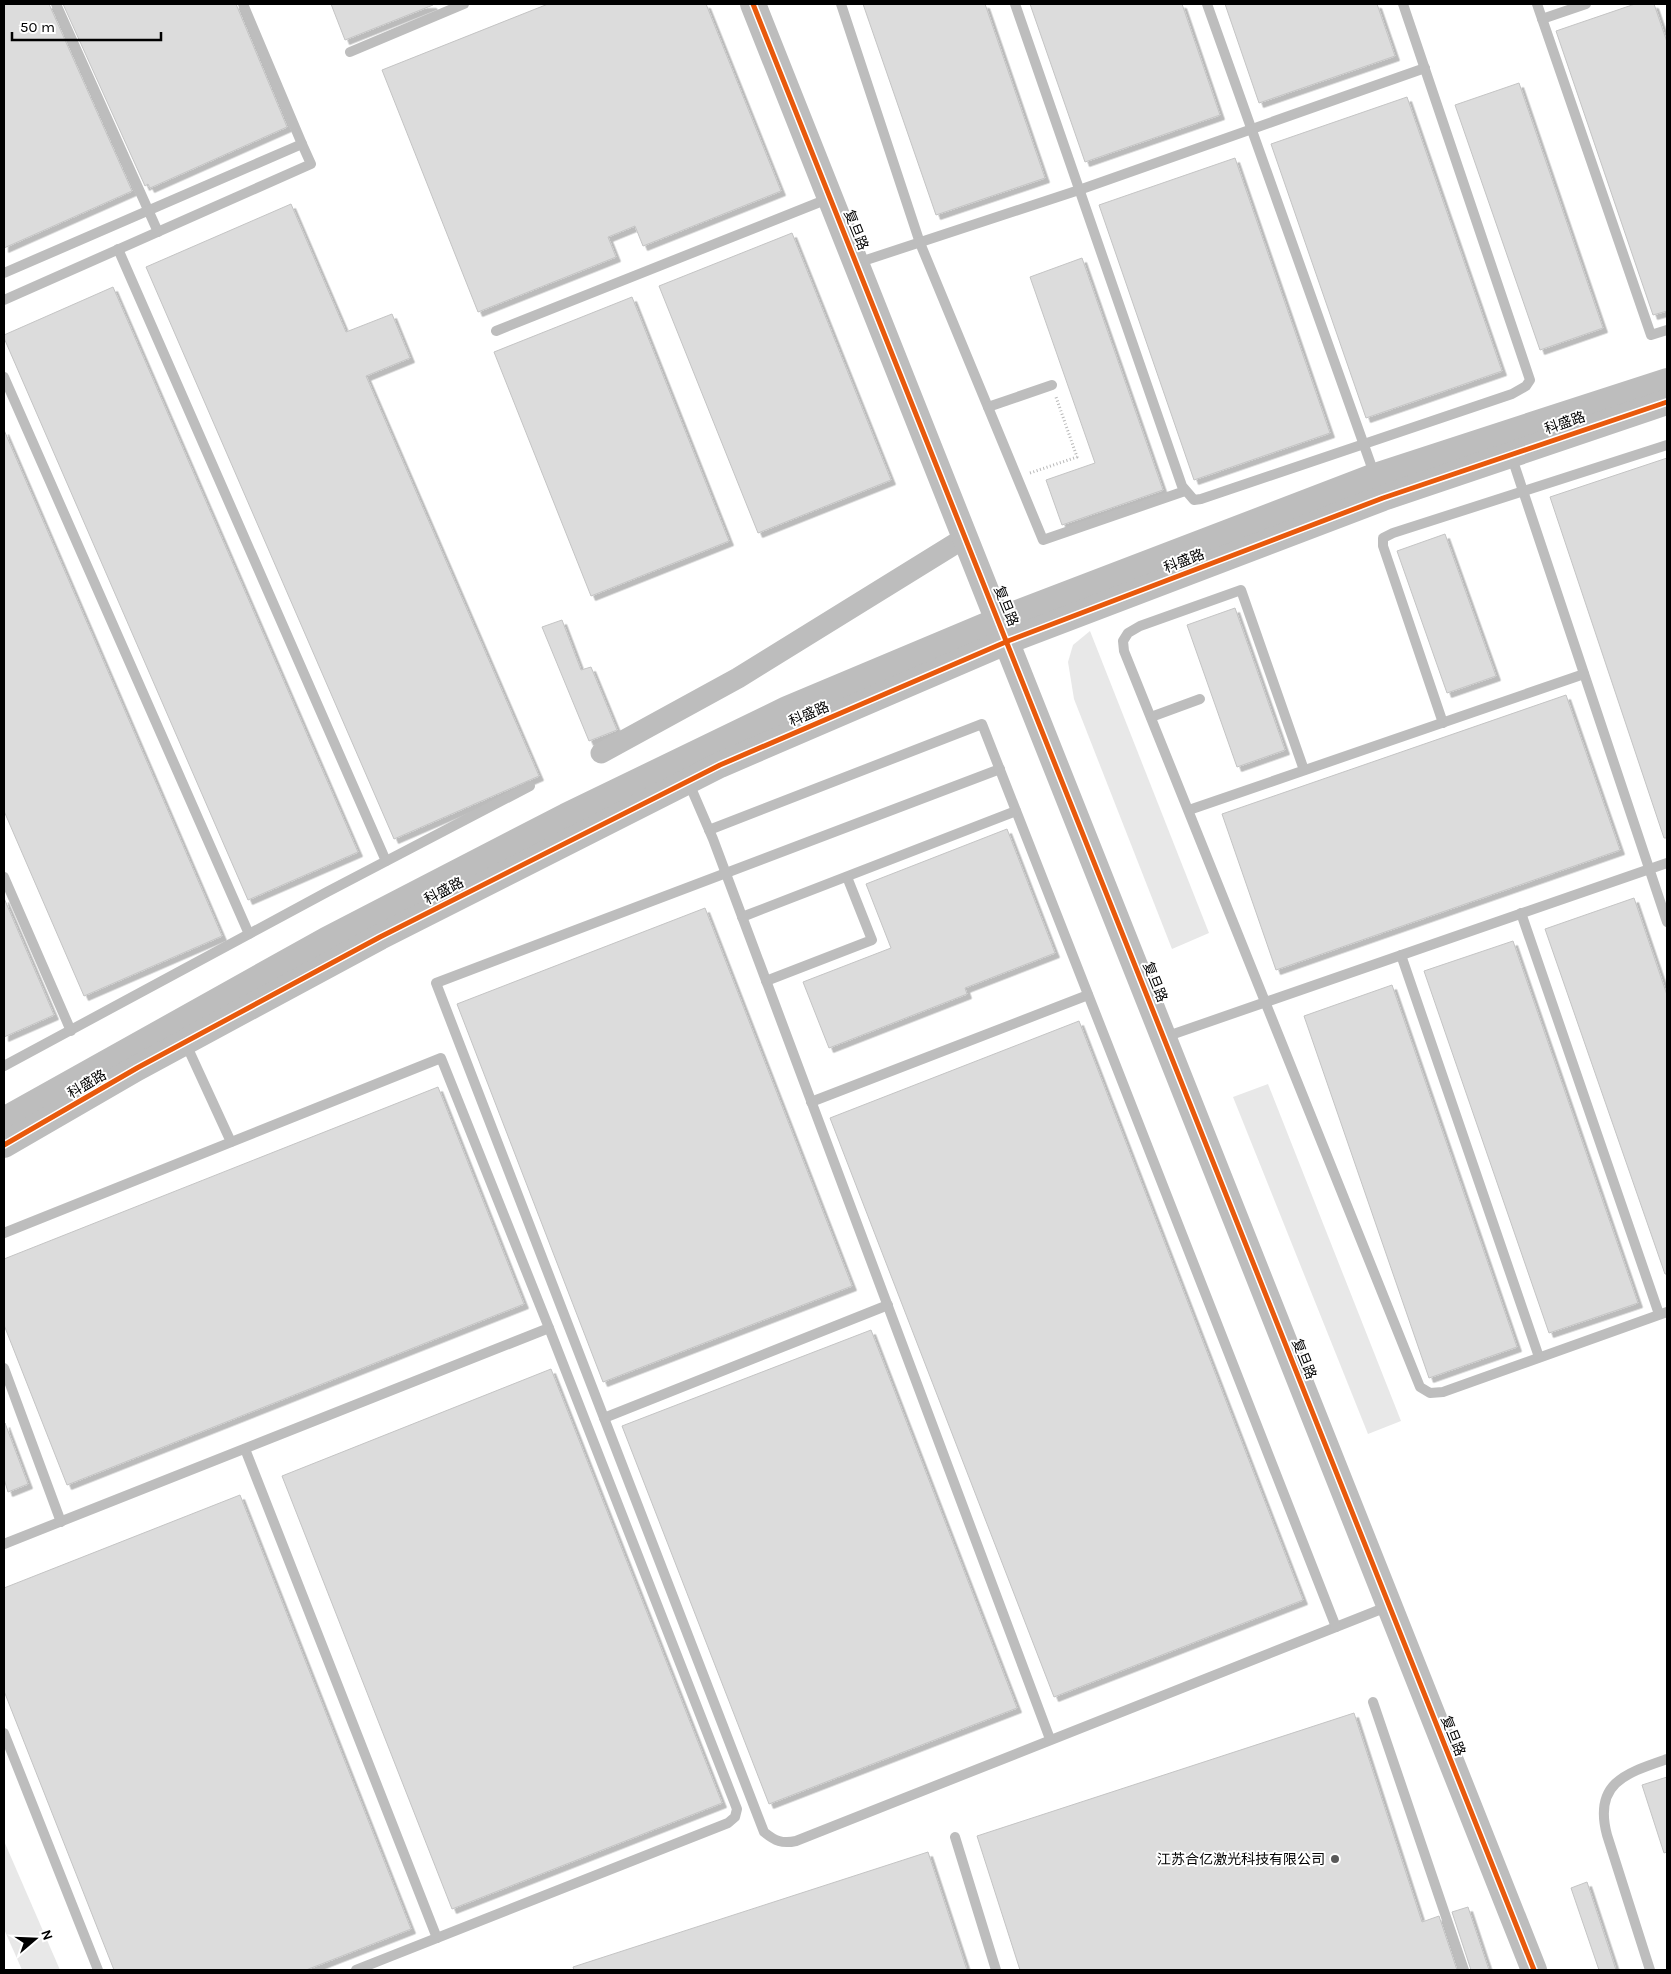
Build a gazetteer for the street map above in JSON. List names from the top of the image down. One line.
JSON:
{"streets":{"street":["复旦路","科盛路"]},"crossings":[["复旦路","科盛路"]],"places":["江苏合亿激光科技有限公司"],"scale_bar":"50 m","north":"right"}
